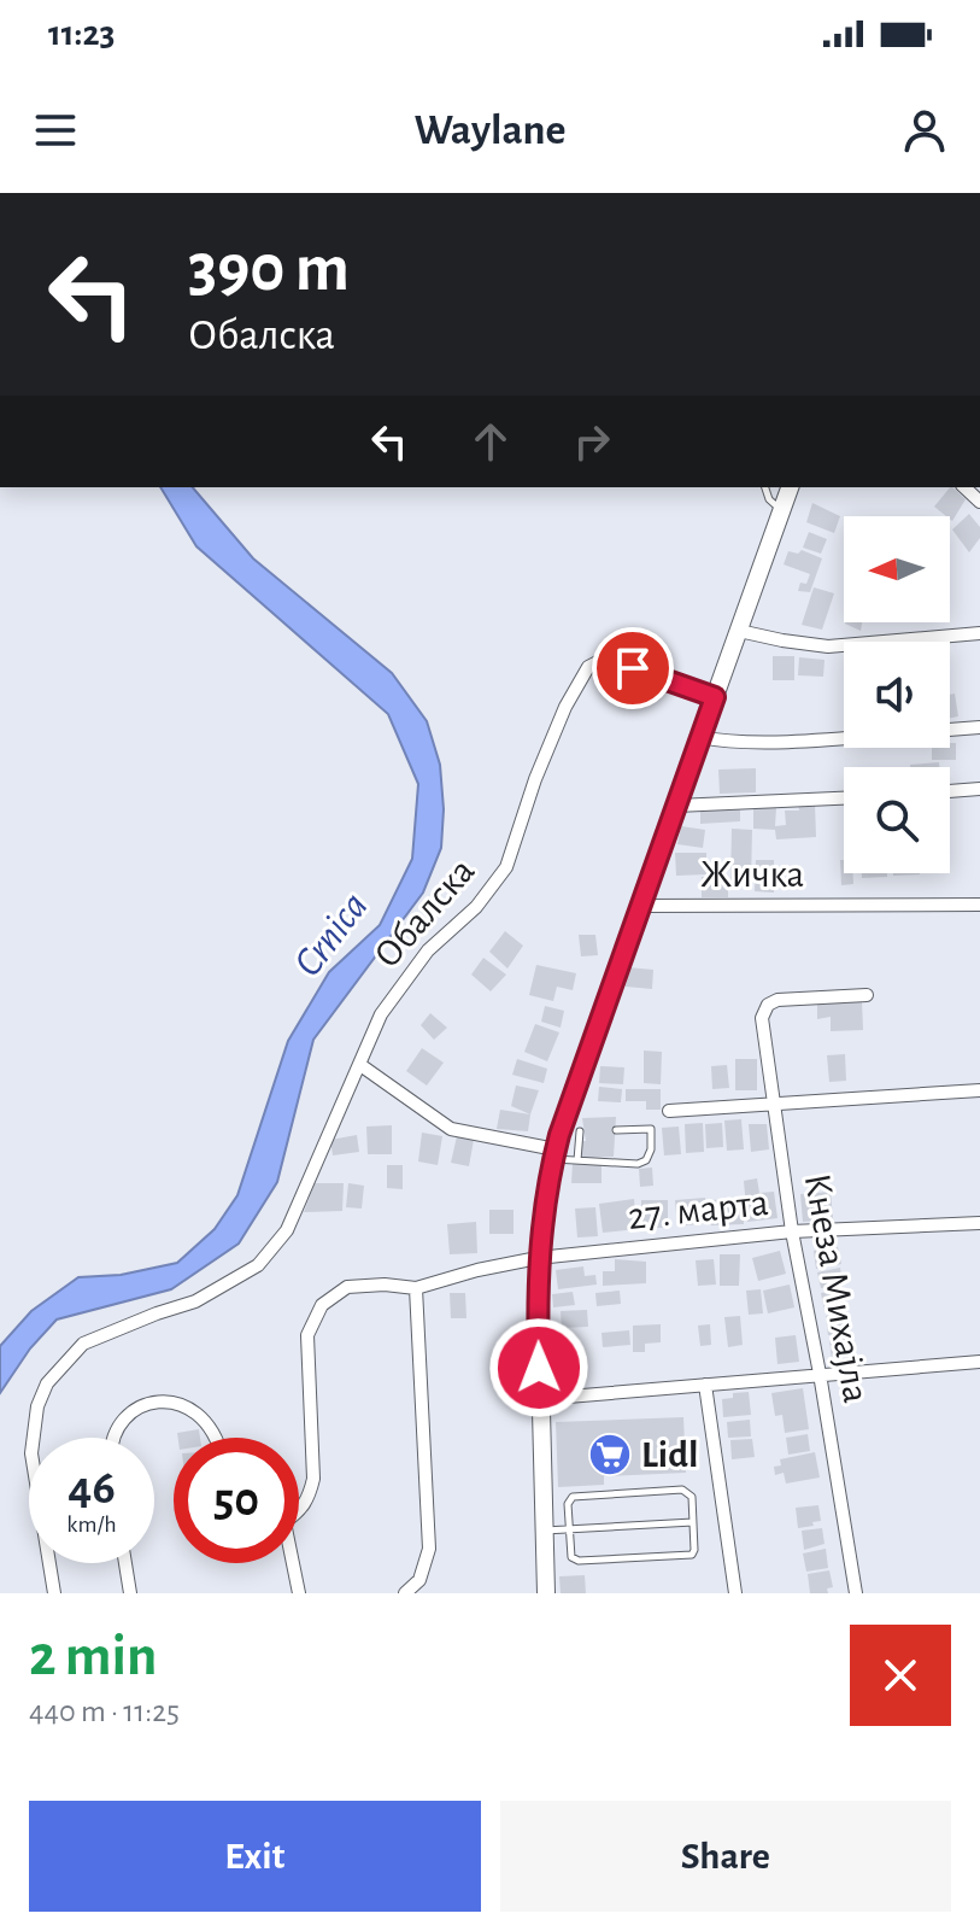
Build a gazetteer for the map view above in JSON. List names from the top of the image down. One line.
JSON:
{"streets":{"street":["Жичка","Обалска","27. марта","Кнеза Михајла"]},"crossings":[["27. марта","Кнеза Михајла"]],"water":["Crnica"],"places":{"supermarket":["Lidl"]},"north":"left","page":{"status":"11:23","header":"Waylane","turn":["390 m","Обалска"],"speed":"46 km/h","limit":"50","heading":["2 min","440 m · 11:25"],"buttons":["Exit","Share"]}}
